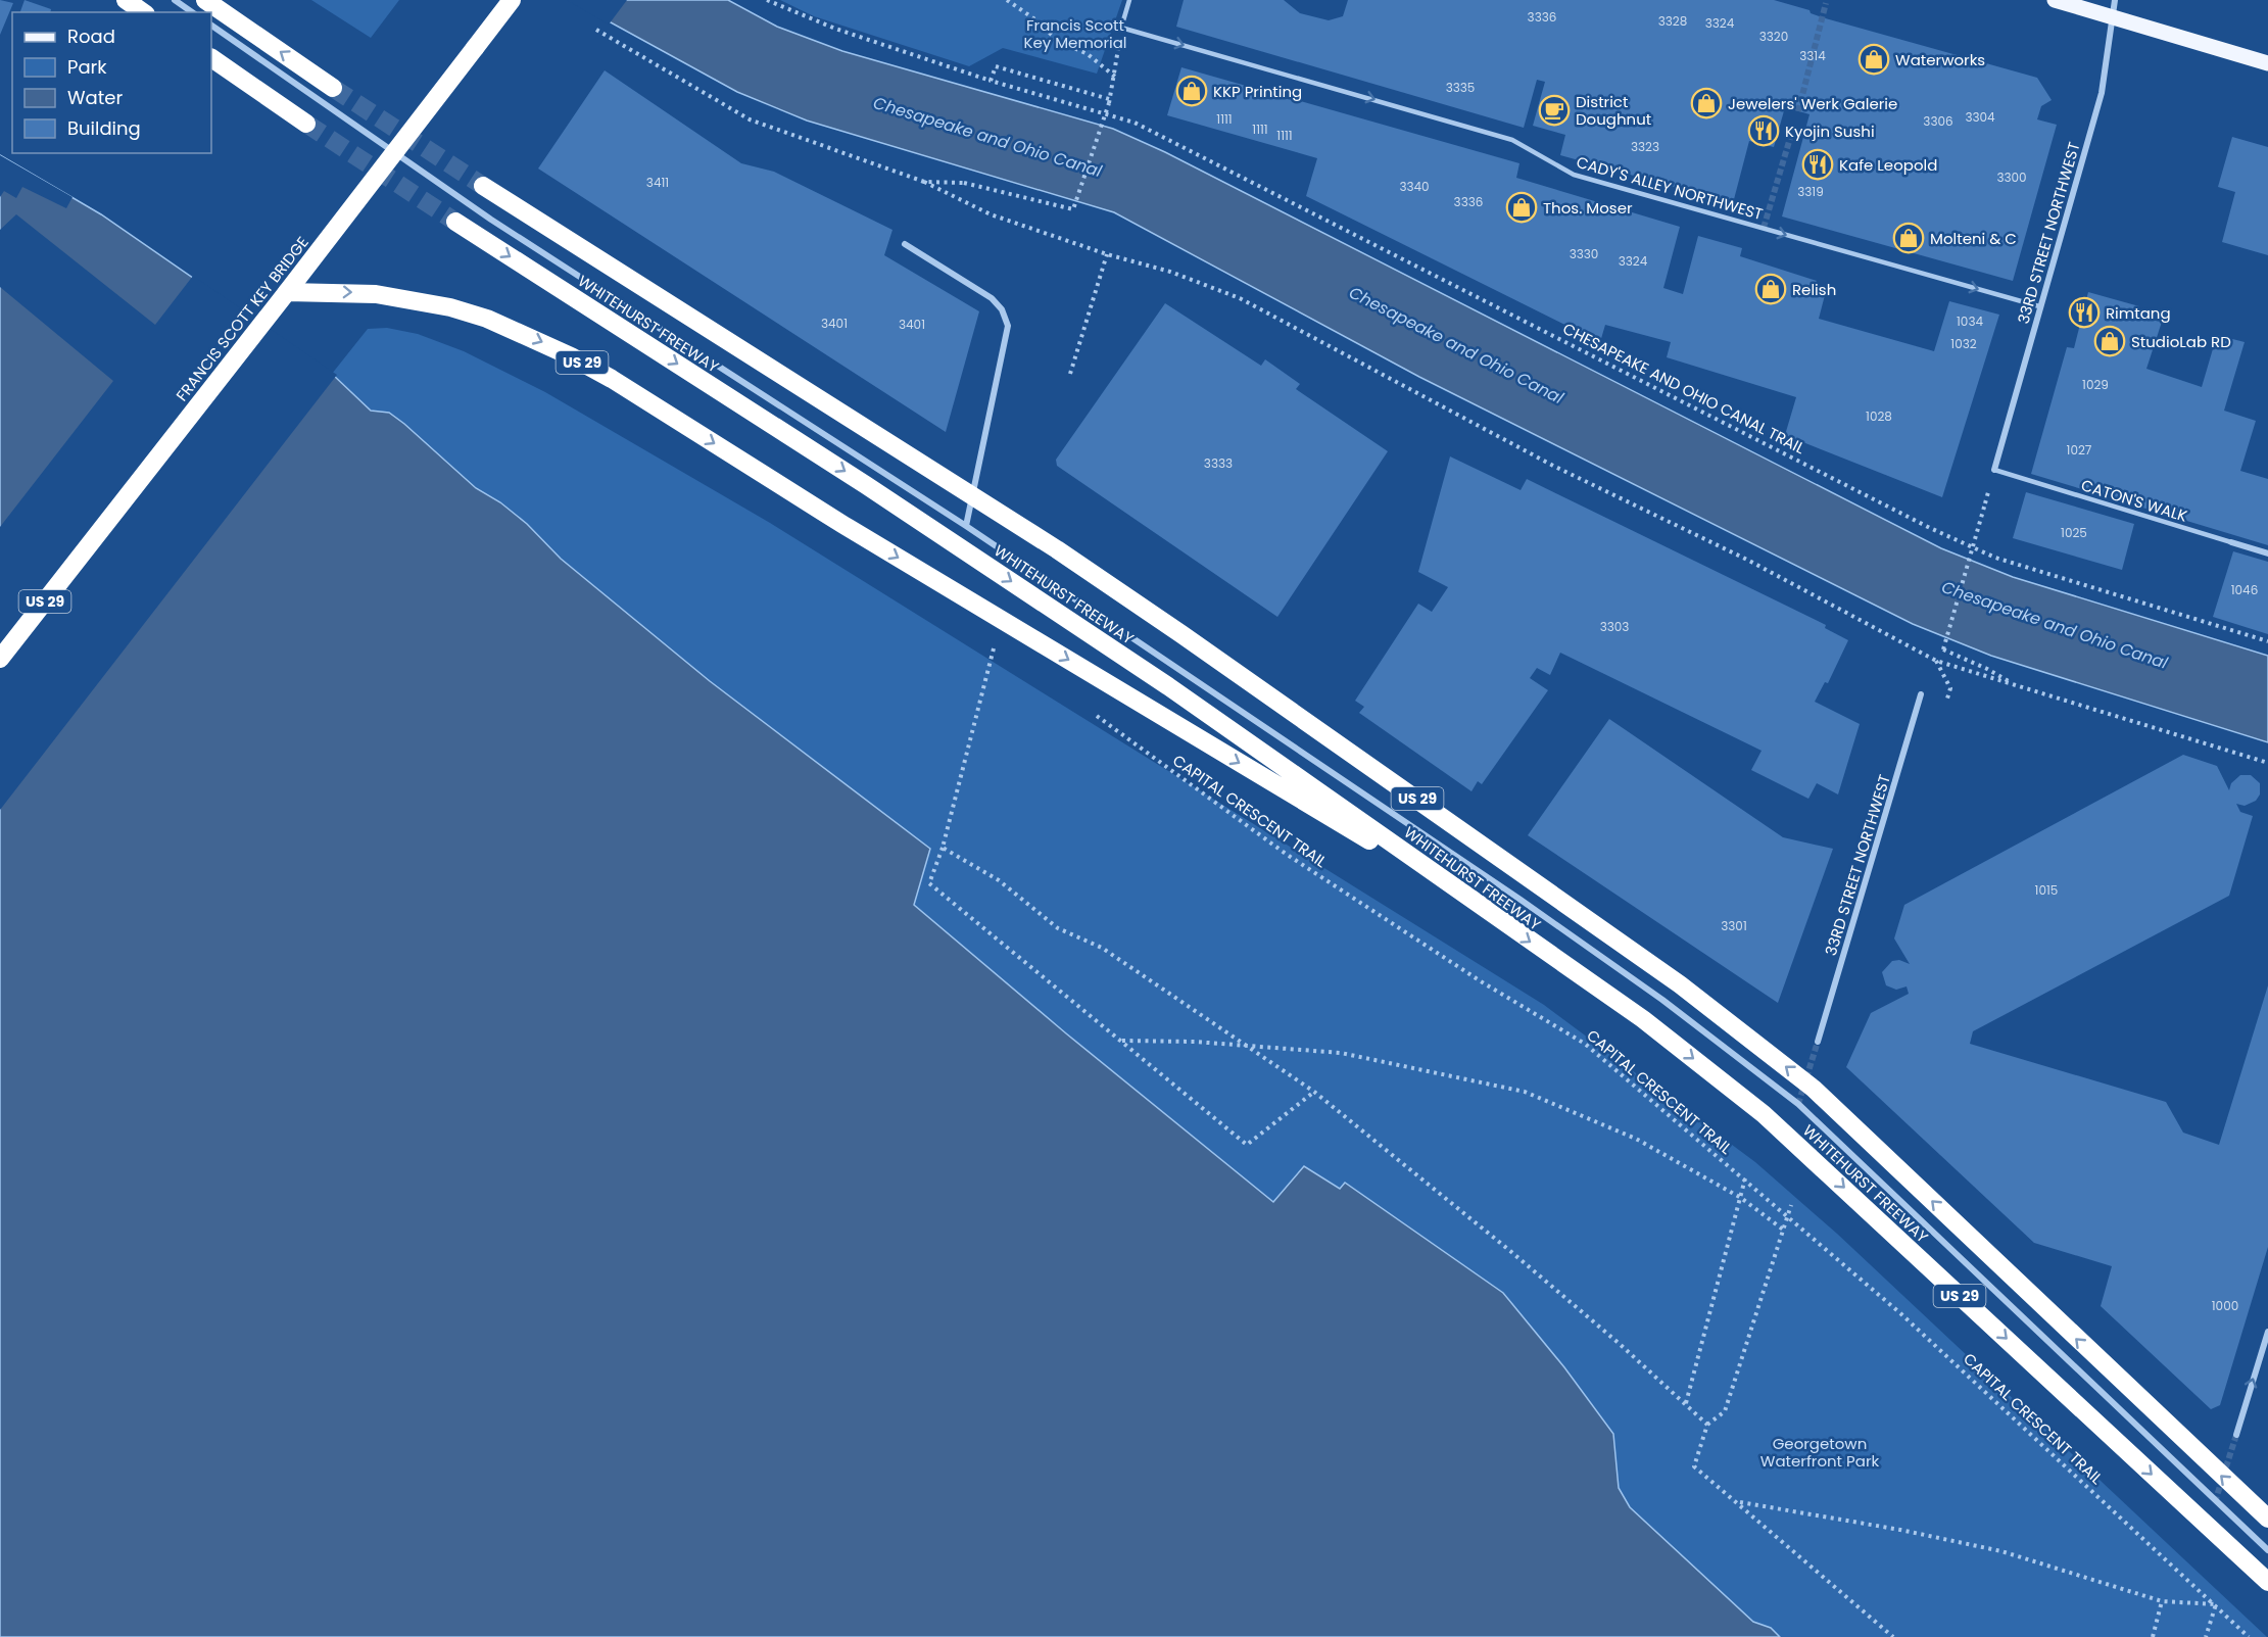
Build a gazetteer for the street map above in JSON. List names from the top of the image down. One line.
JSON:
{"streets":{"highway":["FRANCIS SCOTT KEY BRIDGE","WHITEHURST FREEWAY","US 29"],"street":["33RD STREET NORTHWEST","CATON'S WALK"],"lane":["CADY'S ALLEY NORTHWEST"],"path":["CHESAPEAKE AND OHIO CANAL TRAIL","CAPITAL CRESCENT TRAIL"]},"crossings":[["CADY'S ALLEY NORTHWEST","33RD STREET NORTHWEST"],["33RD STREET NORTHWEST","CATON'S WALK"],["FRANCIS SCOTT KEY BRIDGE","US 29"],["WHITEHURST FREEWAY","US 29"]],"one_way":["CADY'S ALLEY NORTHWEST"],"water":["Chesapeake and Ohio Canal"],"parks":["Francis Scott Key Memorial","Georgetown Waterfront Park"],"places":{"shop":["Waterworks","KKP Printing","Jewelers' Werk Galerie","Thos. Moser","Molteni & C","Relish","StudioLab RD"],"cafe":["District Doughnut"],"restaurant":["Kyojin Sushi","Kafe Leopold","Rimtang"]},"house_numbers":["3336","3328","3324","3320","3314","3335","3304","1111","3306","1111","1111","3323","3300","3411","3340","3319","3336","3330","3324","1034","3401","3401","1032","1029","1028","1027","3333","1025","1046","3303","1015","3301","1000"],"legend":["Road","Park","Water","Building"]}
